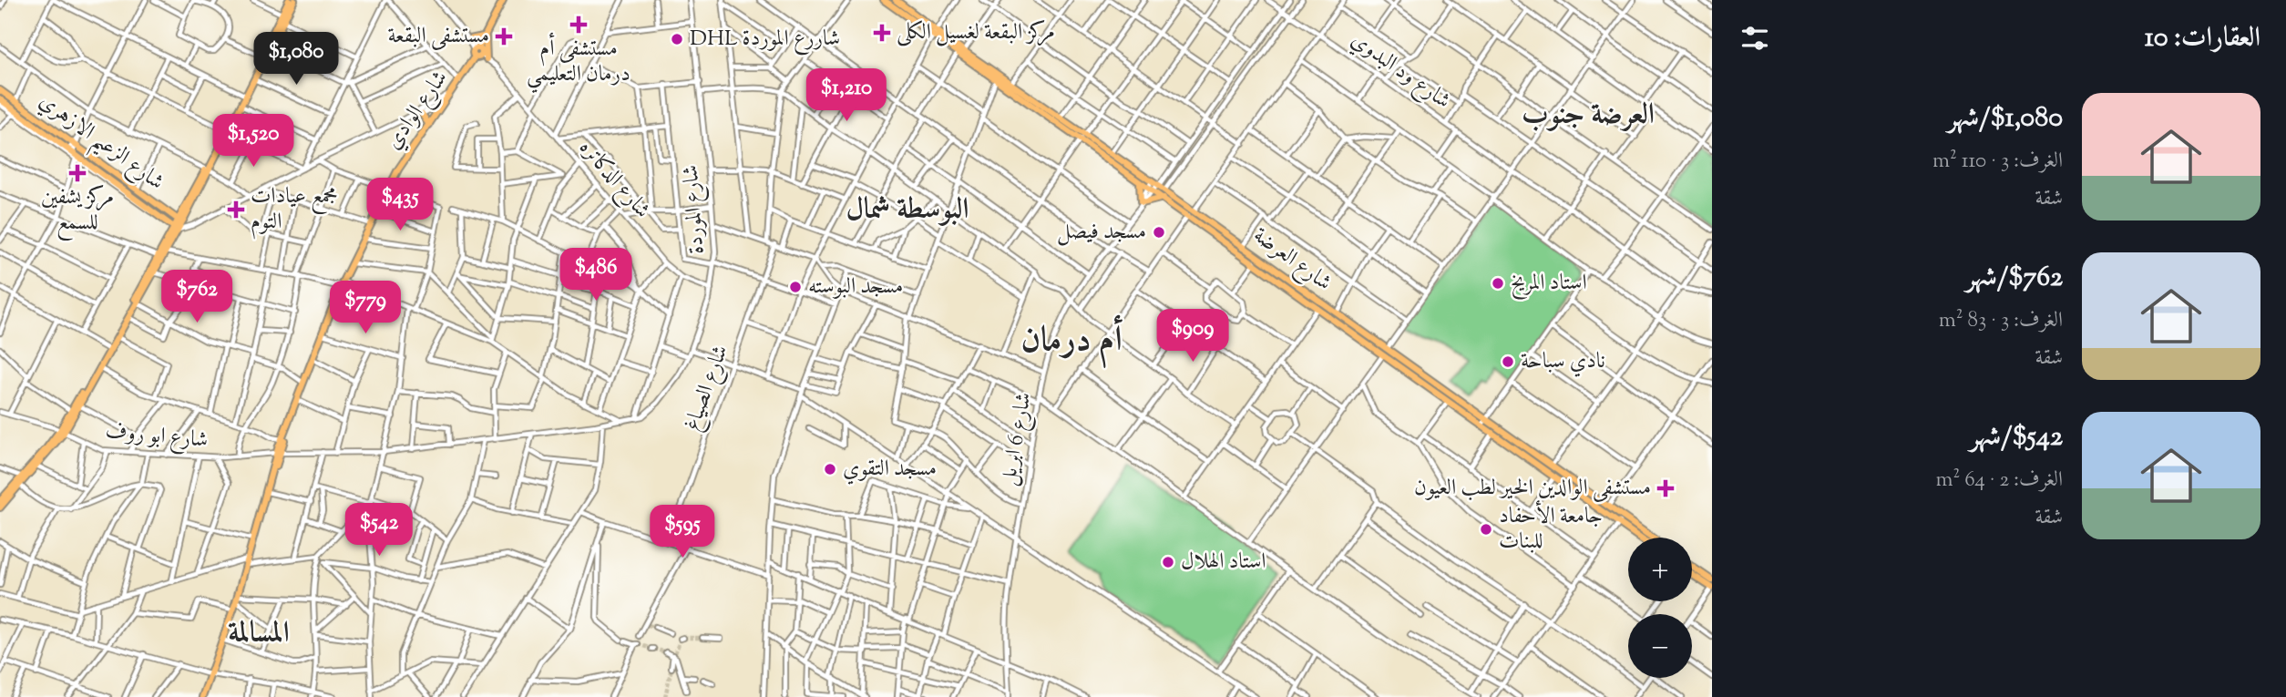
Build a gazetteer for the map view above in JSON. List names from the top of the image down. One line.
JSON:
{"streets":{"main road":["شارع الوادي","شارع الزعيم الازهري","شارع العرضة"],"street":["شارع ود البدوي","شارع الدكاتره","شارع الموردة","شارع الصياغ","شارع ابو روف","شارع 6 ابريل"]},"crossings":[["شارع الوادي","شارع الدكاتره"],["شارع الدكاتره","شارع الموردة"],["شارع العرضة","شارع 6 ابريل"]],"districts":["العرضة جنوب","البوسطة شمال","أم درمان","المسالمة"],"places":{"health":["مستشفى أم درمان التعليمي","مركز البقعة لغسيل الكلى","مستشفى البقعة","مركز يشفين للسمع","مجمع عيادات التوم","مستشفى الوالدين الخير لطب العيون"],"other":["DHL شاررع الموردة","مسجد فيصل","استاد المريخ","مسجد البوسته","نادي سباحة","مسجد التقوي","جامعة الأحفاد للبنات","استاد الهلال"]},"page":{"heading":"العقارات: 10","price":["$1,080","$1,210","$1,520","$435","$486","$762","$779","$909","$542","$595"],"list":[{"name":"$1,080/شهر","note":"الغرف: 3 · 110 m² · شقة"},{"name":"$762/شهر","note":"الغرف: 3 · 83 m² · شقة"},{"name":"$542/شهر","note":"الغرف: 2 · 64 m² · شقة"}],"map_buttons":["+","−"]}}
